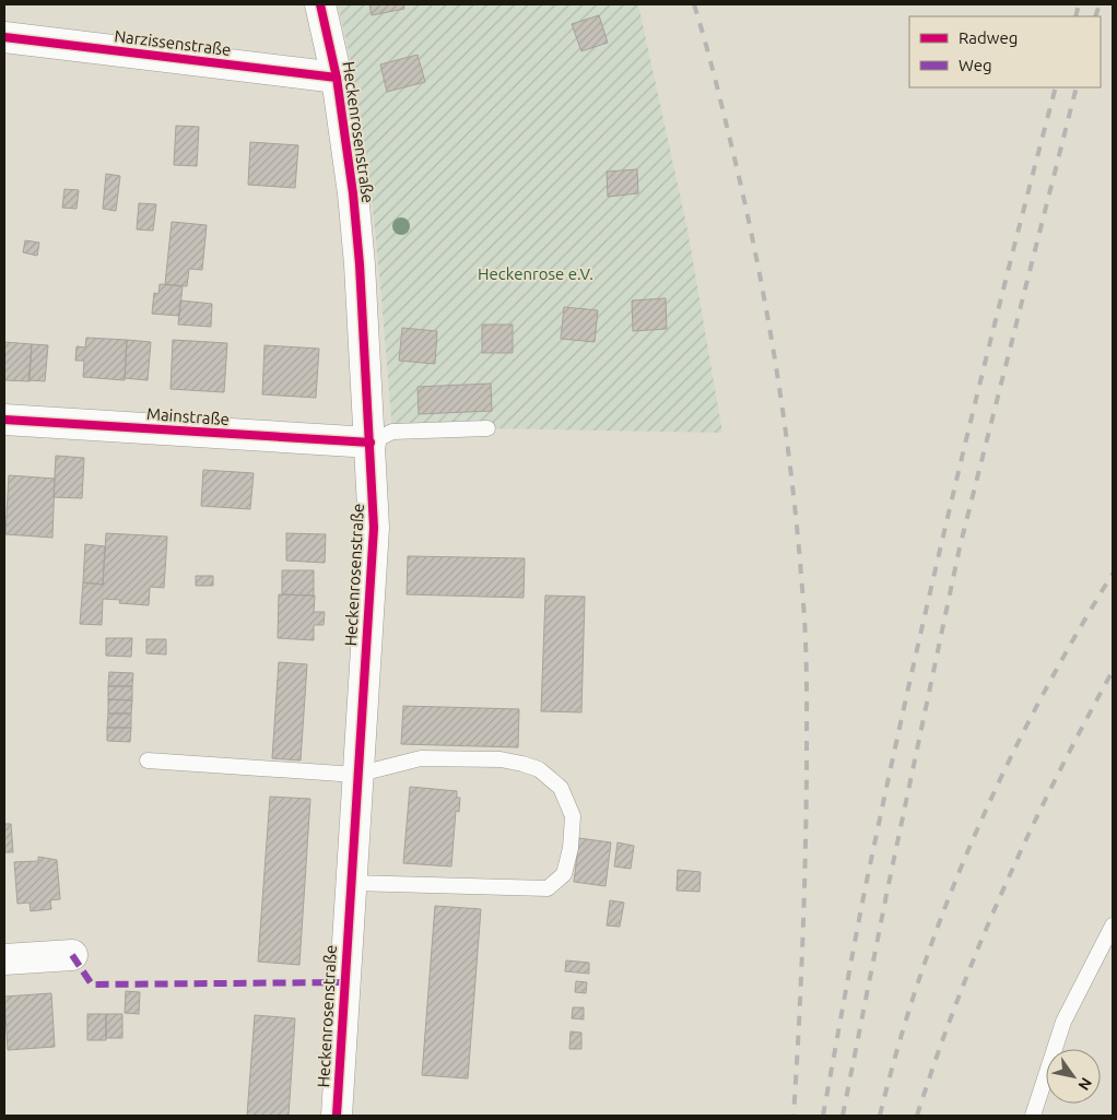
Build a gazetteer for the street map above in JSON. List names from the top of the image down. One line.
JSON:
{"streets":{"street":["Narzissenstraße","Heckenrosenstraße","Mainstraße"]},"crossings":[["Narzissenstraße","Heckenrosenstraße"],["Heckenrosenstraße","Mainstraße"]],"parks":["Heckenrose e.V."],"legend":["Radweg","Weg"],"north":"bottom right"}
